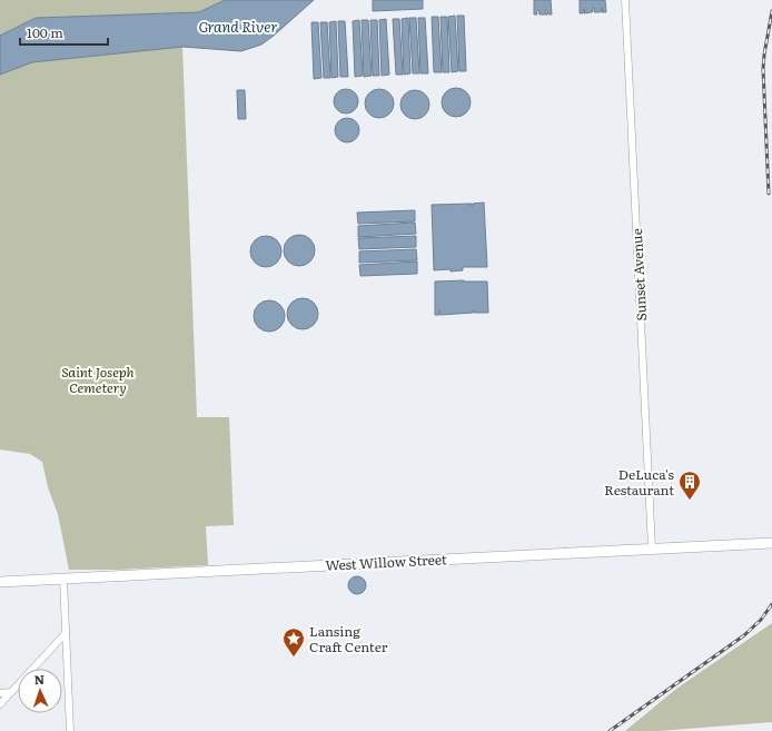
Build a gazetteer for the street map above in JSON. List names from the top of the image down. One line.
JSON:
{"streets":{"street":["Sunset Avenue","West Willow Street"]},"crossings":[["Sunset Avenue","West Willow Street"]],"water":["Grand River"],"parks":["Saint Joseph Cemetery"],"places":{"building":["DeLuca's Restaurant"],"place":["Lansing Craft Center"]},"scale_bar":"100 m","north":"top"}
